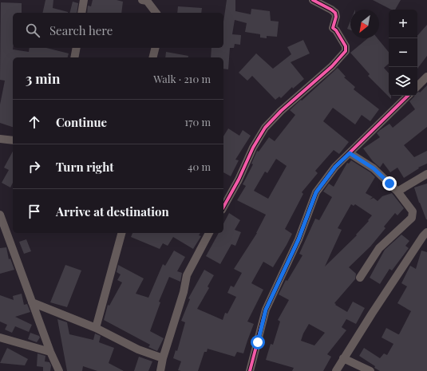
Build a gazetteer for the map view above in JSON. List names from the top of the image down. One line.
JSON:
{"north":"bottom left","page":{"map_buttons":["+","−"],"search":"Search here","heading":["3 min","Walk · 210 m"],"list":[["Continue","170 m"],["Turn right","40 m"],"Arrive at destination"]}}
